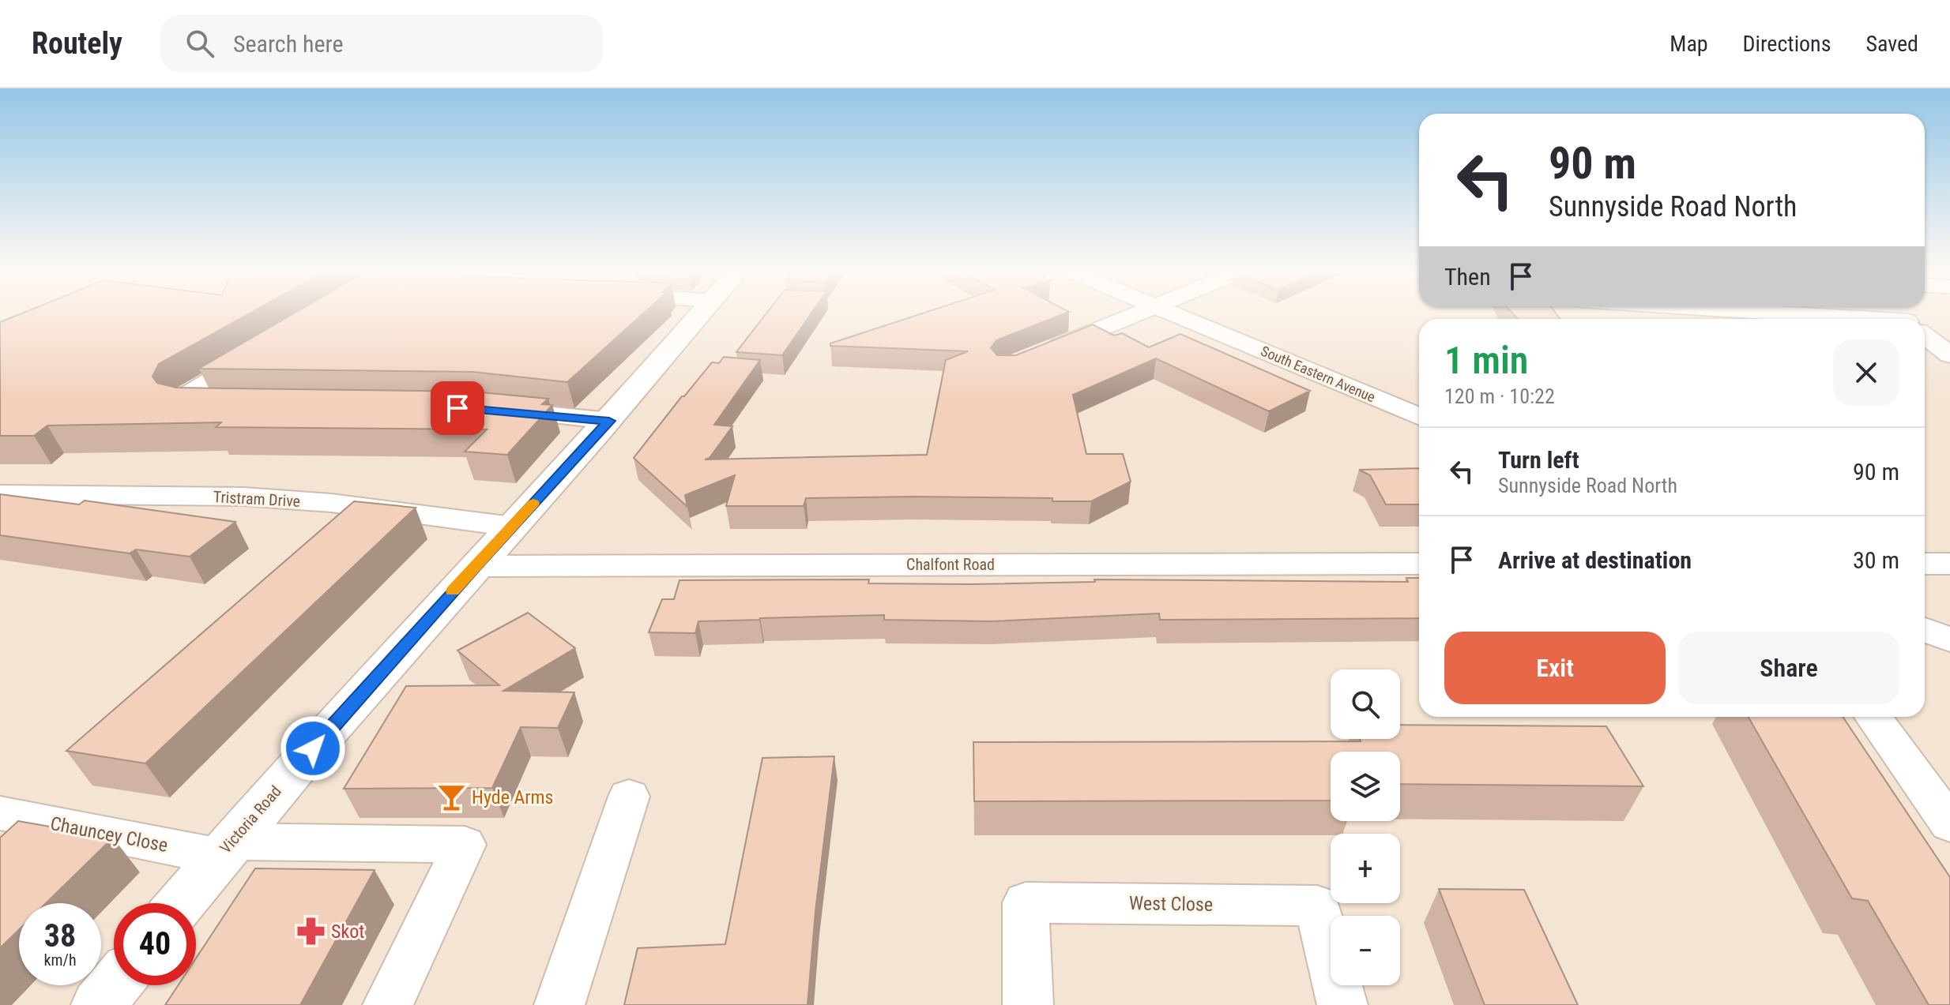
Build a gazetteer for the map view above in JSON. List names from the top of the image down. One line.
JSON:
{"streets":{"street":["South Eastern Avenue","Tristram Drive","Chalfont Road","Victoria Road","Chauncey Close","West Close"]},"crossings":[["Tristram Drive","Victoria Road"],["Chalfont Road","Victoria Road"],["Victoria Road","Chauncey Close"]],"places":{"bar":["Hyde Arms"],"pharmacy":["Skot"]},"page":{"header":"Routely","search":"Search here","nav":["Map","Directions","Saved"],"turn":["90 m","Sunnyside Road North"],"then":"Then","heading":["1 min","120 m · 10:22"],"list":[{"name":"Turn left","note":"Sunnyside Road North","value":"90 m"},{"name":"Arrive at destination","value":"30 m"}],"buttons":["Exit","Share"],"map_buttons":["+","−"],"speed":"38 km/h","limit":"40"}}
